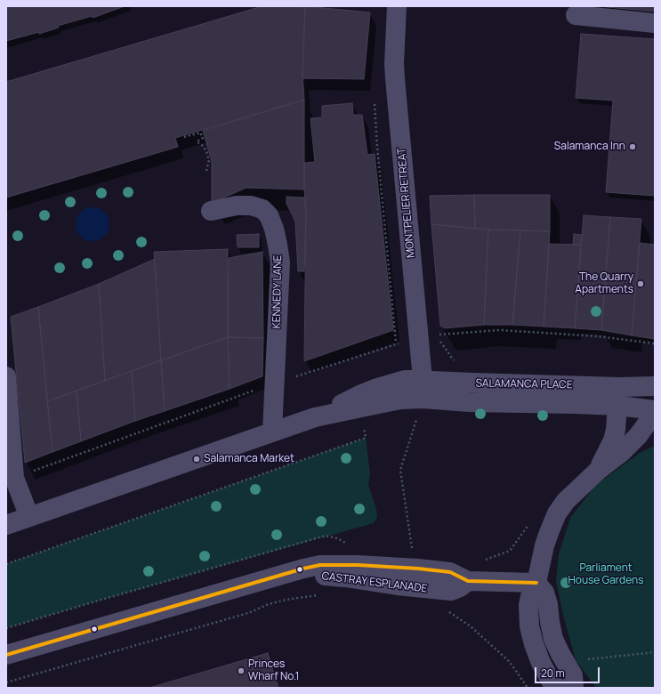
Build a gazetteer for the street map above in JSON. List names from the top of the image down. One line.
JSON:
{"streets":{"street":["MONTPELIER RETREAT","KENNEDY LANE","SALAMANCA PLACE","CASTRAY ESPLANADE"]},"crossings":[["MONTPELIER RETREAT","SALAMANCA PLACE"],["KENNEDY LANE","SALAMANCA PLACE"]],"parks":["Parliament House Gardens"],"places":["Salamanca Inn","The Quarry Apartments","Salamanca Market","Princes Wharf No.1"],"scale_bar":"20 m"}
